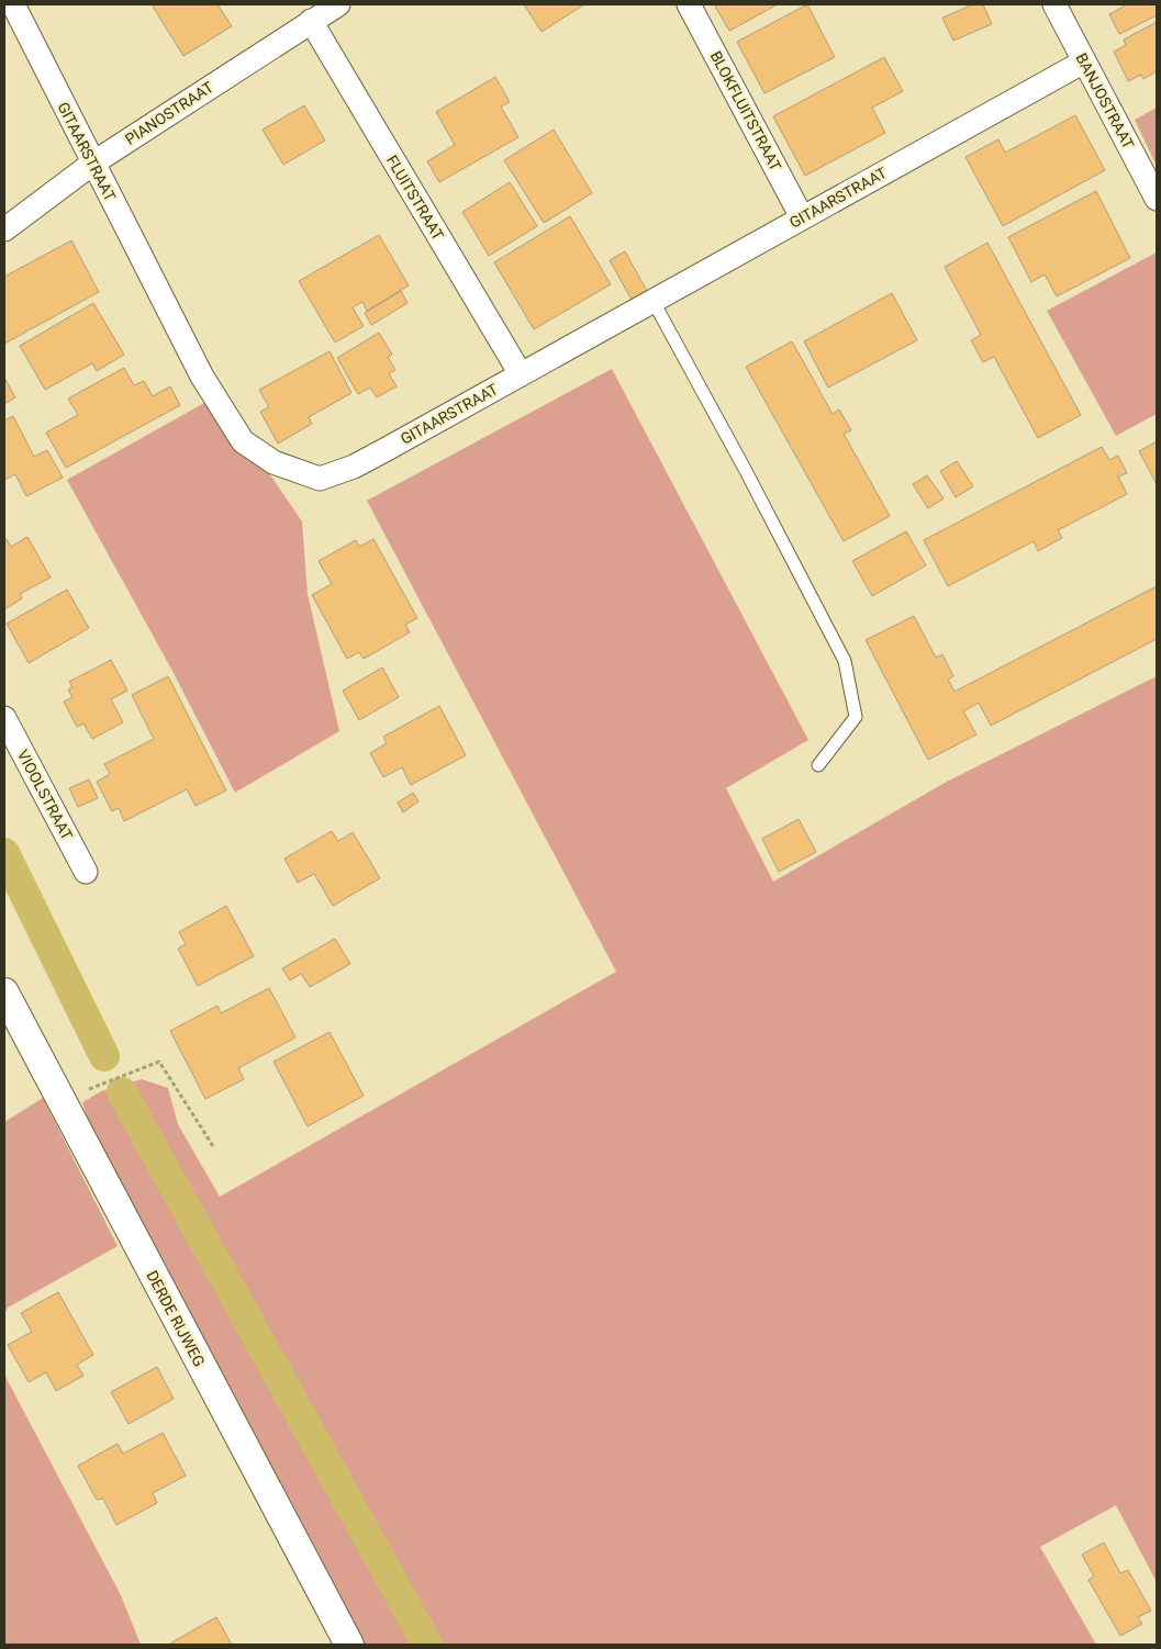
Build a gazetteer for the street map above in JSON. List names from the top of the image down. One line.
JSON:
{"streets":{"street":["BANJOSTRAAT","BLOKFLUITSTRAAT","PIANOSTRAAT","GITAARSTRAAT","FLUITSTRAAT","VIOOLSTRAAT","DERDE RIJWEG"]},"crossings":[["BANJOSTRAAT","GITAARSTRAAT"],["BLOKFLUITSTRAAT","GITAARSTRAAT"],["PIANOSTRAAT","GITAARSTRAAT"],["PIANOSTRAAT","FLUITSTRAAT"],["GITAARSTRAAT","FLUITSTRAAT"]]}
